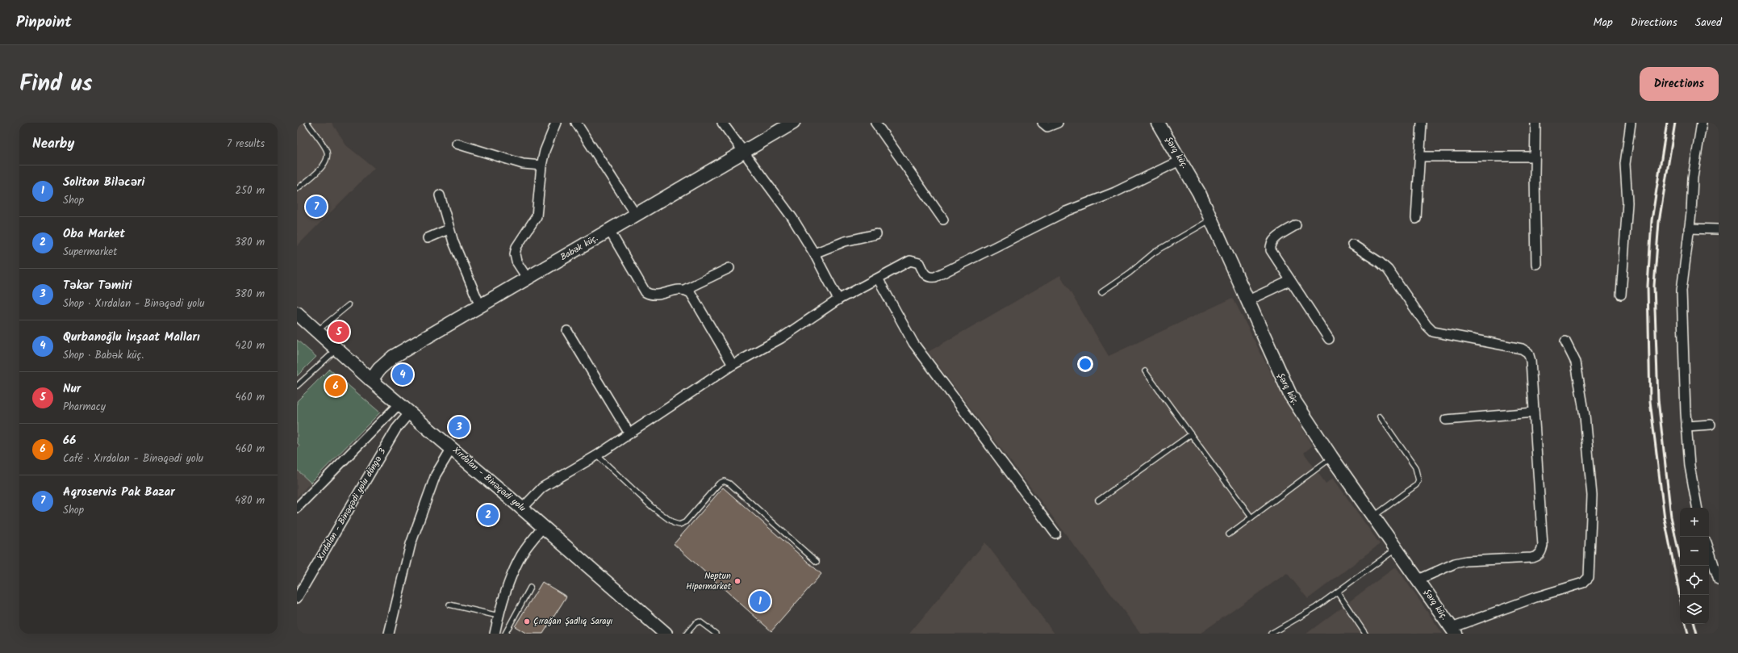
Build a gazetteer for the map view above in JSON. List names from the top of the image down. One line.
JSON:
{"streets":{"main road":["Şərq küç.","Babək küç.","Xırdalan - Binəqədi yolu"],"street":["Xırdalan - Binəqədi yolu döngə 3"]},"crossings":[["Babək küç.","Xırdalan - Binəqədi yolu"],["Xırdalan - Binəqədi yolu","Xırdalan - Binəqədi yolu döngə 3"]],"places":["Neptun Hipermarket","Çırağan Şadlıq Sarayı"],"page":{"header":"Pinpoint","nav":["Map","Directions","Saved"],"title":"Find us","buttons":"Directions","heading":["Nearby","7 results"],"list":[{"mark":"1","name":"Soliton Biləcəri","note":"Shop","value":"250 m"},{"mark":"2","name":"Oba Market","note":"Supermarket","value":"380 m"},{"mark":"3","name":"Təkər Təmiri","note":"Shop · Xırdalan - Binəqədi yolu","value":"380 m"},{"mark":"4","name":"Qurbanoğlu İnşaat Malları","note":"Shop · Babək küç.","value":"420 m"},{"mark":"5","name":"Nur","note":"Pharmacy","value":"460 m"},{"mark":"6","name":"66","note":"Café · Xırdalan - Binəqədi yolu","value":"460 m"},{"mark":"7","name":"Aqroservis Pak Bazar","note":"Shop","value":"480 m"}],"pins":["7","5","4","6","3","2","1"],"map_buttons":["+","−"]}}
